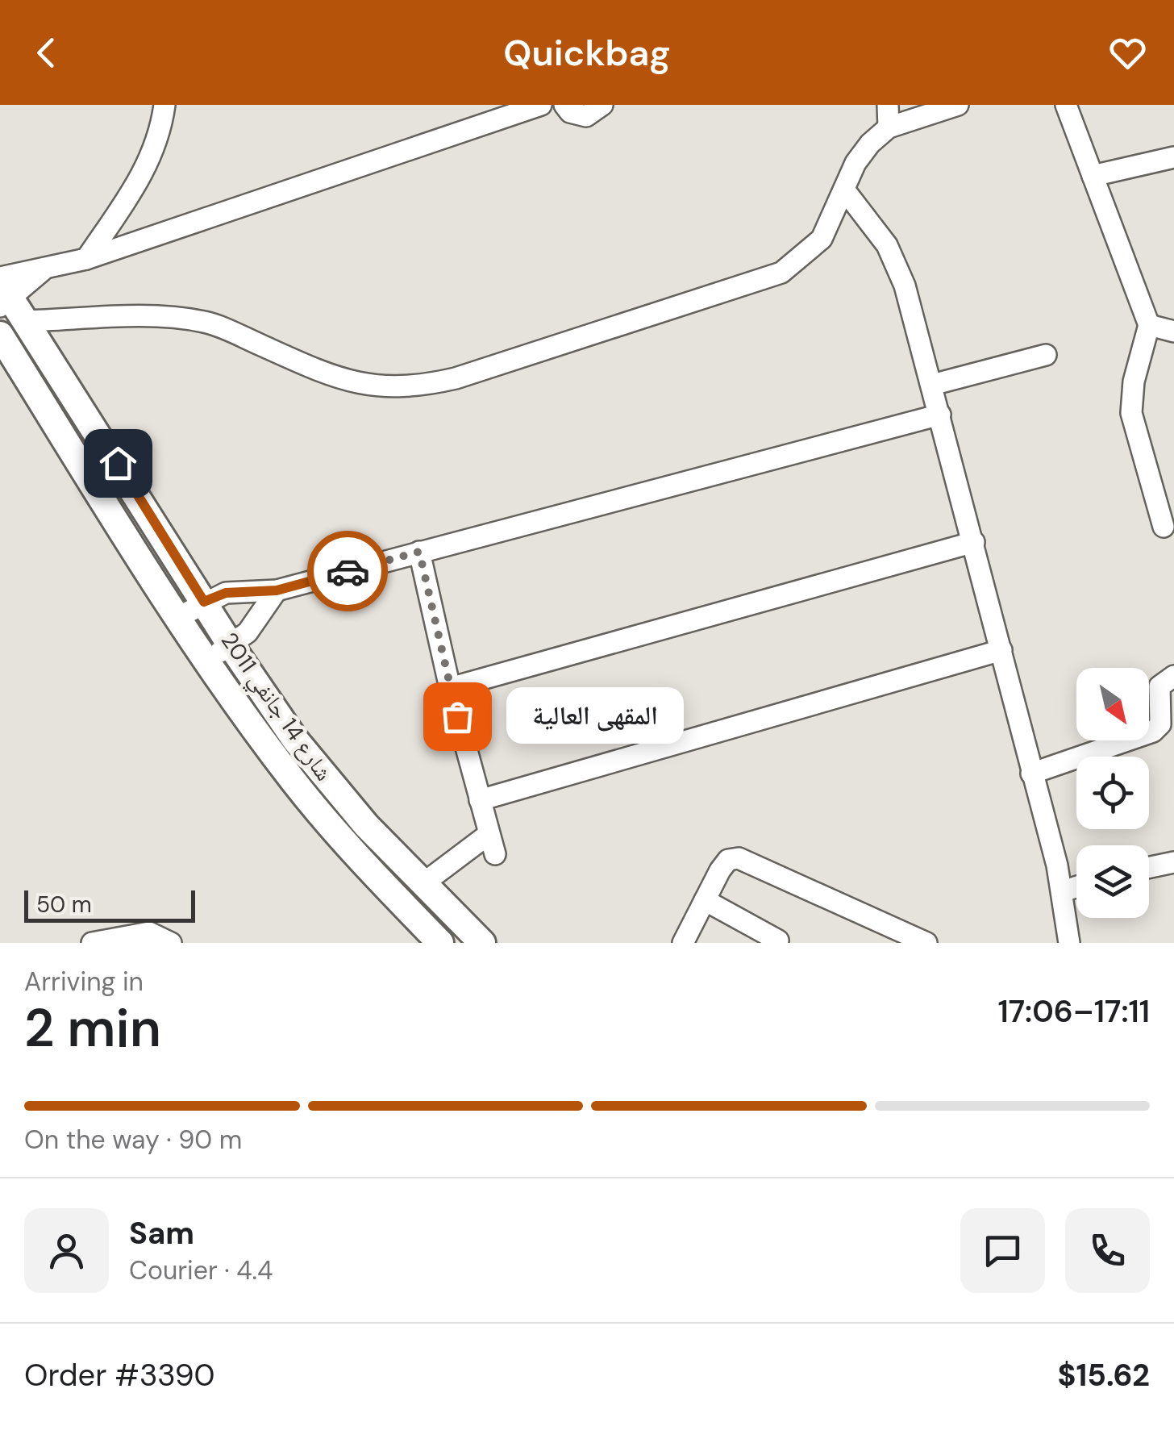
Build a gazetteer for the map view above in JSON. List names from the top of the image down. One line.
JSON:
{"streets":{"main road":["شارع 14 جانفي 2011"]},"places":["المقهى العالية"],"scale_bar":"50 m","north":"bottom right","page":{"header":"Quickbag","bubble":"المقهى العالية","scale":"50 m","heading":["2 min","Arriving in","17:06–17:11"],"panel":["Sam","Courier · 4.4","Order #3390","$15.62"],"bar":"On the way · 90 m"}}
